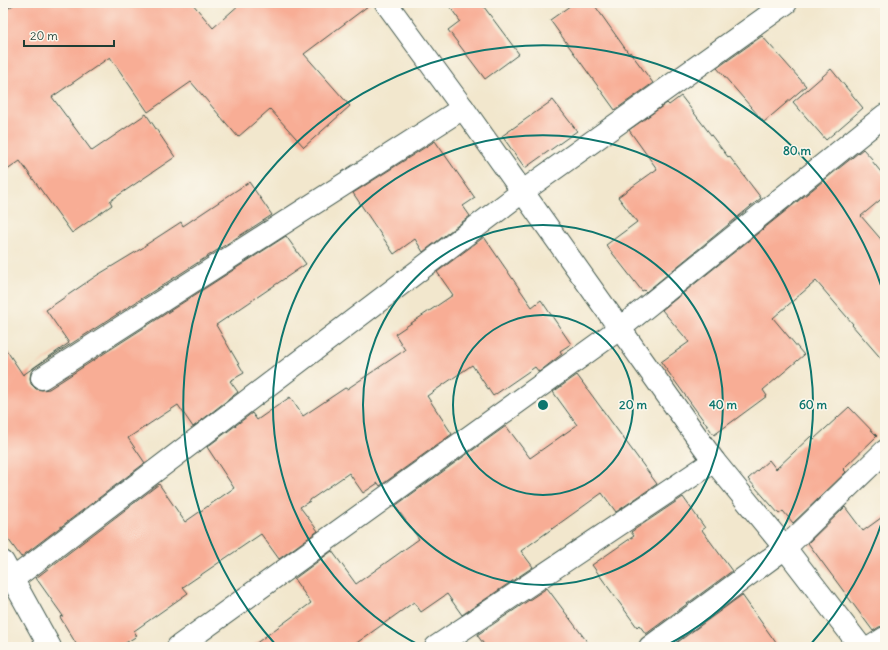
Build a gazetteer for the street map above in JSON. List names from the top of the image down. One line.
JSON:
{"scale_bar":"20 m","rings":["80 m","20 m","40 m","60 m"]}
